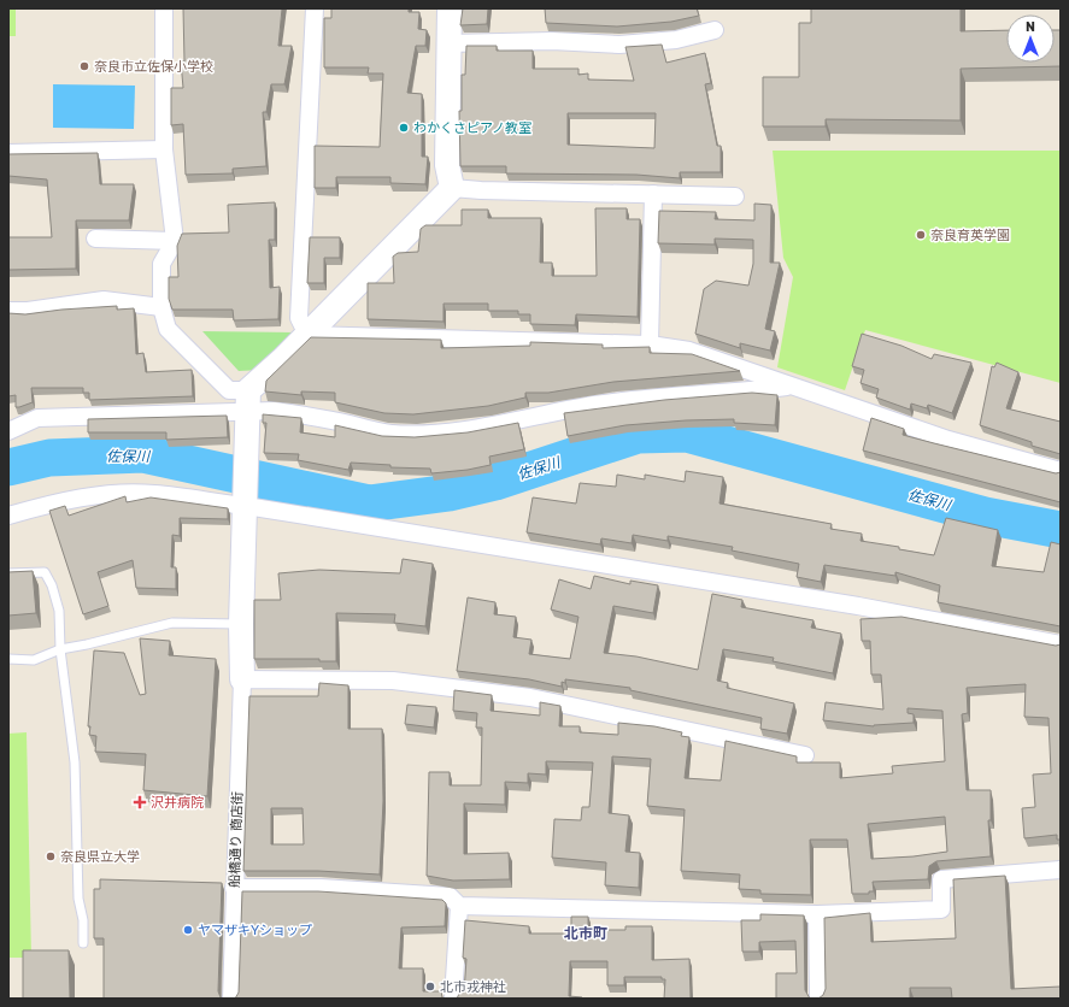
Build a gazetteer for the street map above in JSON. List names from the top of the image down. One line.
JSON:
{"streets":{"street":["船橋通り 商店街"]},"districts":["北市町"],"water":["佐保川"],"places":{"other":["奈良市立佐保小学校","わかくさピアノ教室","奈良育英学園","奈良県立大学","ヤマザキYショップ","北市戎神社"],"health":["沢井病院"]},"north":"top"}
